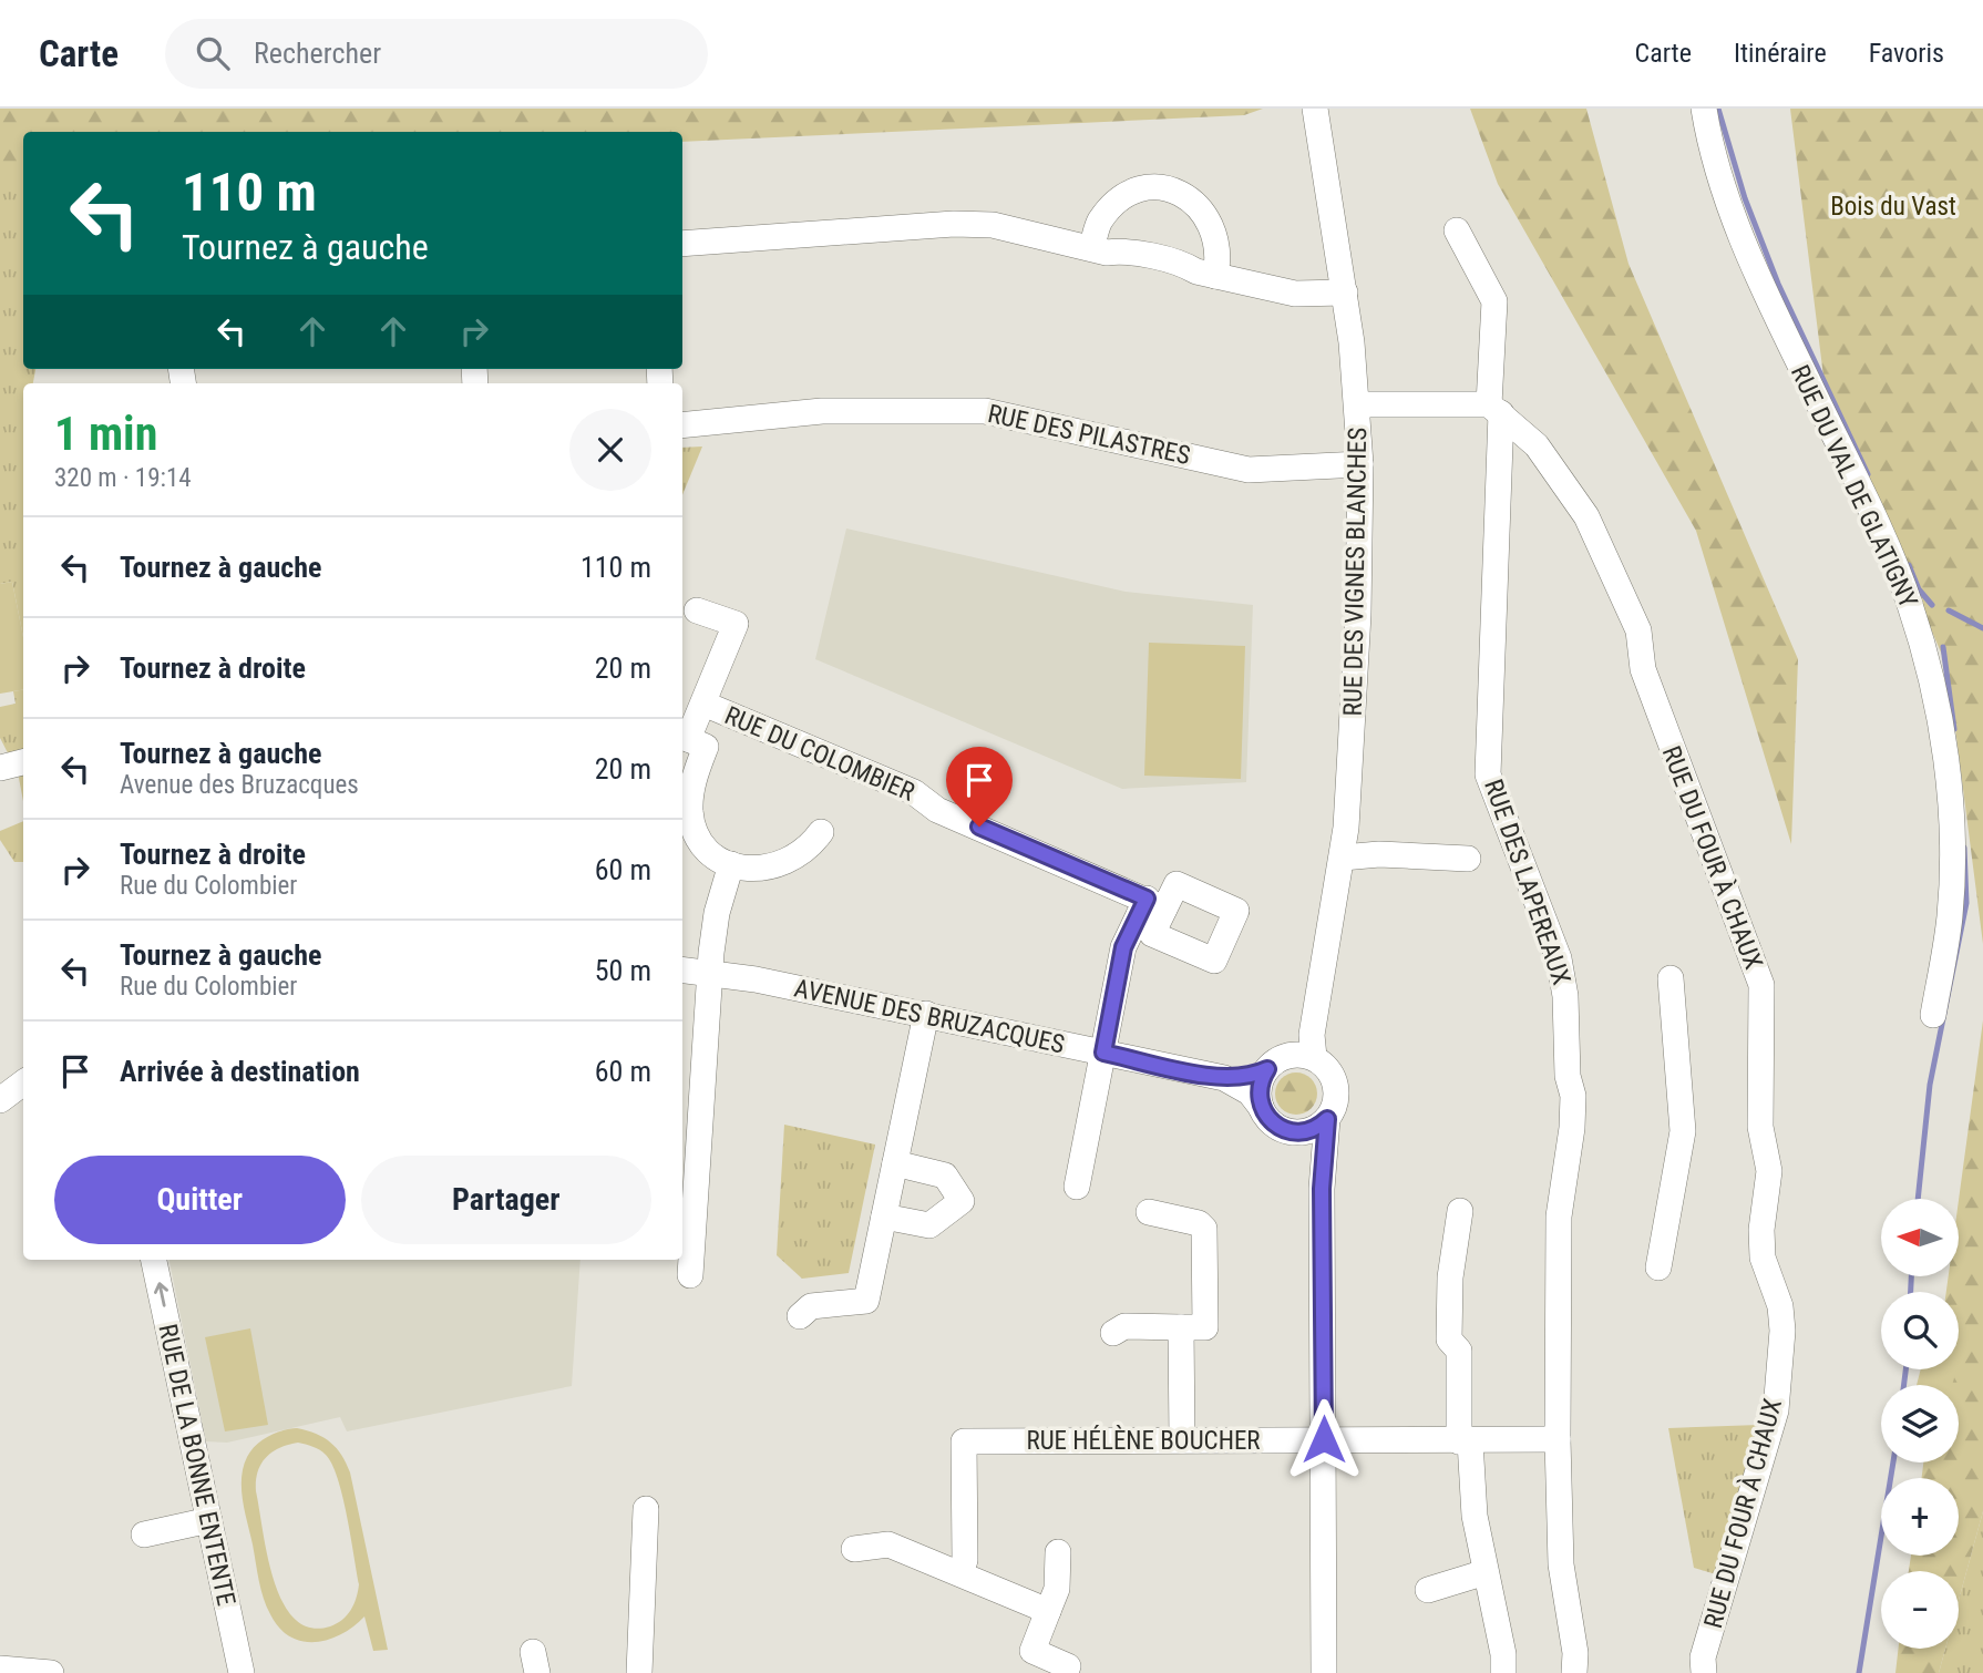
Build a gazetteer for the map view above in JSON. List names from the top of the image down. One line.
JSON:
{"streets":{"street":["RUE DES PILASTRES","RUE DU VAL DE GLATIGNY","RUE DES VIGNES BLANCHES","RUE DU COLOMBIER","RUE DU FOUR À CHAUX","RUE DES LAPEREAUX","AVENUE DES BRUZACQUES","RUE HÉLÈNE BOUCHER","RUE DE LA BONNE ENTENTE"]},"crossings":[["RUE DES PILASTRES","RUE DES VIGNES BLANCHES"],["RUE DES VIGNES BLANCHES","AVENUE DES BRUZACQUES"],["RUE DU COLOMBIER","AVENUE DES BRUZACQUES"],["RUE DU FOUR À CHAUX","RUE DES LAPEREAUX"],["RUE DES LAPEREAUX","RUE HÉLÈNE BOUCHER"]],"one_way":["RUE DE LA BONNE ENTENTE"],"parks":["Bois du Vast"],"north":"left","page":{"header":"Carte","search":"Rechercher","nav":["Carte","Itinéraire","Favoris"],"turn":["110 m","Tournez à gauche"],"heading":["1 min","320 m · 19:14"],"list":[{"name":"Tournez à gauche","value":"110 m"},{"name":"Tournez à droite","value":"20 m"},{"name":"Tournez à gauche","note":"Avenue des Bruzacques","value":"20 m"},{"name":"Tournez à droite","note":"Rue du Colombier","value":"60 m"},{"name":"Tournez à gauche","note":"Rue du Colombier","value":"50 m"},{"name":"Arrivée à destination","value":"60 m"}],"buttons":["Quitter","Partager"],"map_buttons":["+","−"]}}
